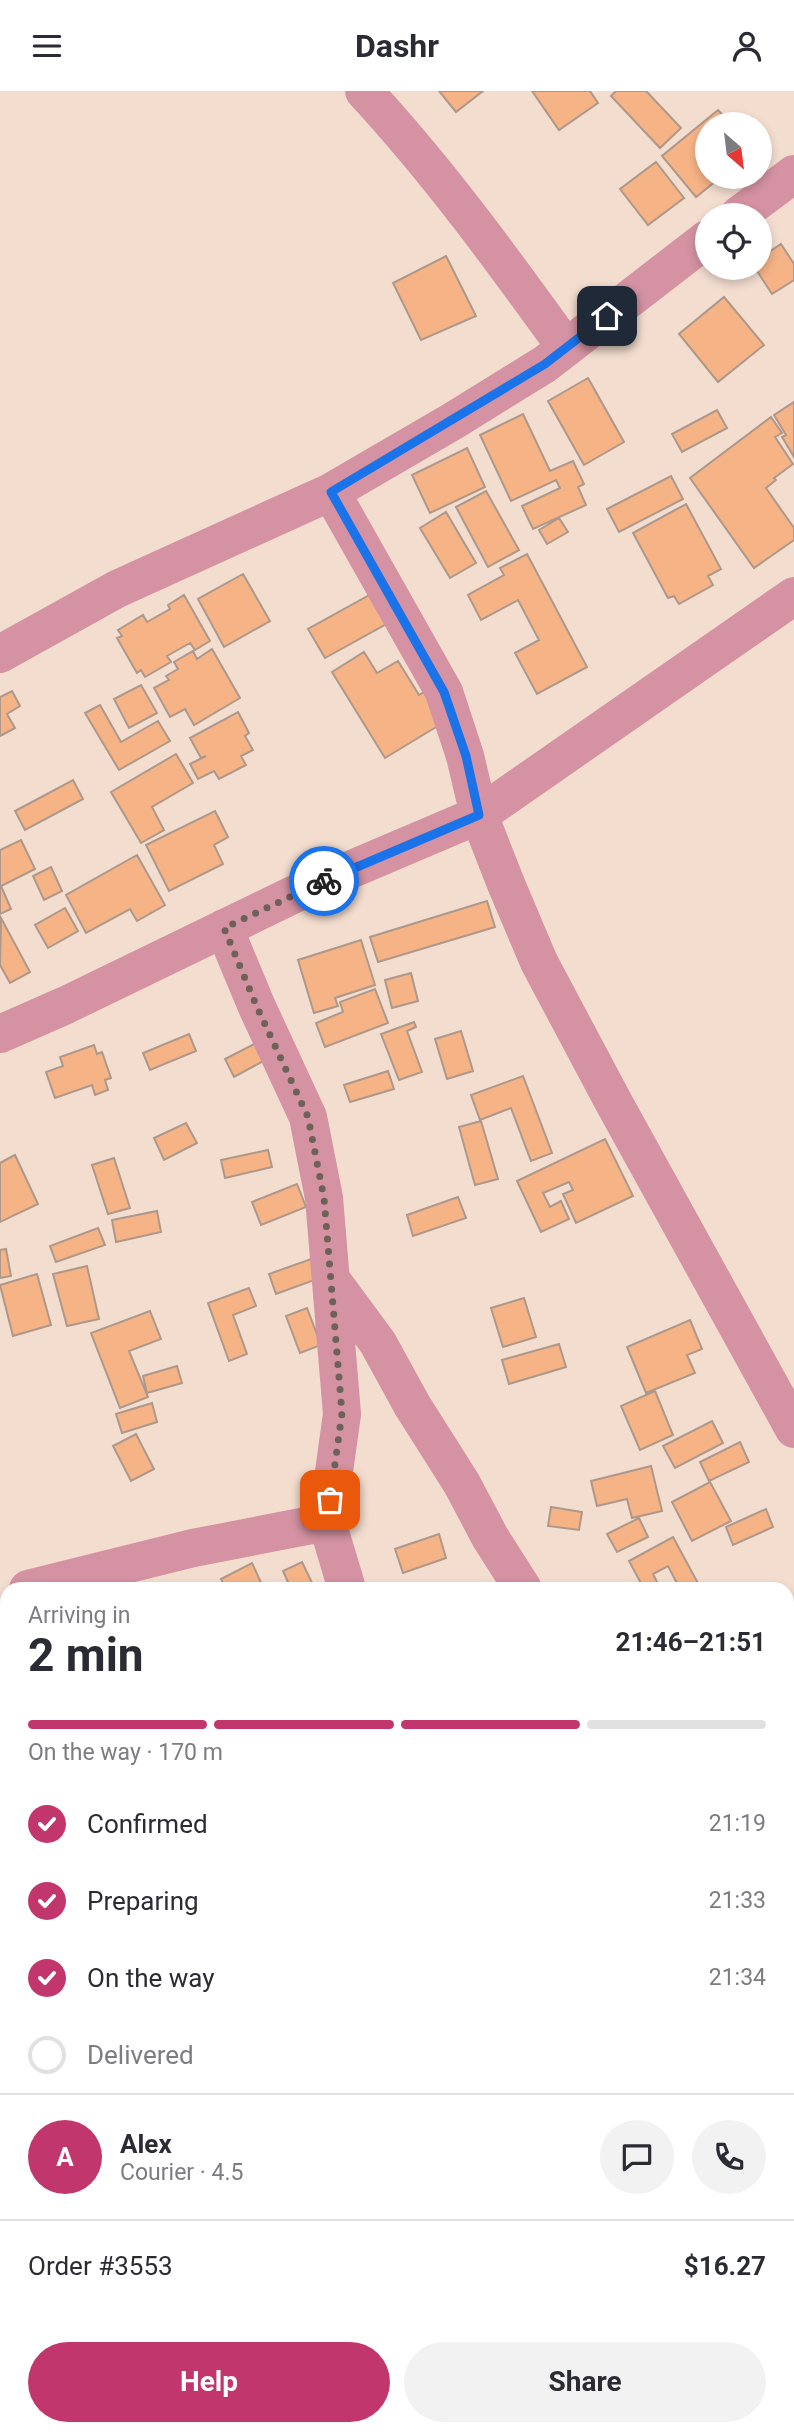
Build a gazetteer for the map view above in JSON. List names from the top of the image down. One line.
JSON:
{"north":"bottom right","page":{"header":"Dashr","heading":["2 min","Arriving in","21:46–21:51"],"panel":["Alex","Courier · 4.5","Order #3553","$16.27"],"bar":"On the way · 170 m","list":[["Confirmed","21:19"],["Preparing","21:33"],["On the way","21:34"],"Delivered"],"round":"A","buttons":["Help","Share"]}}
